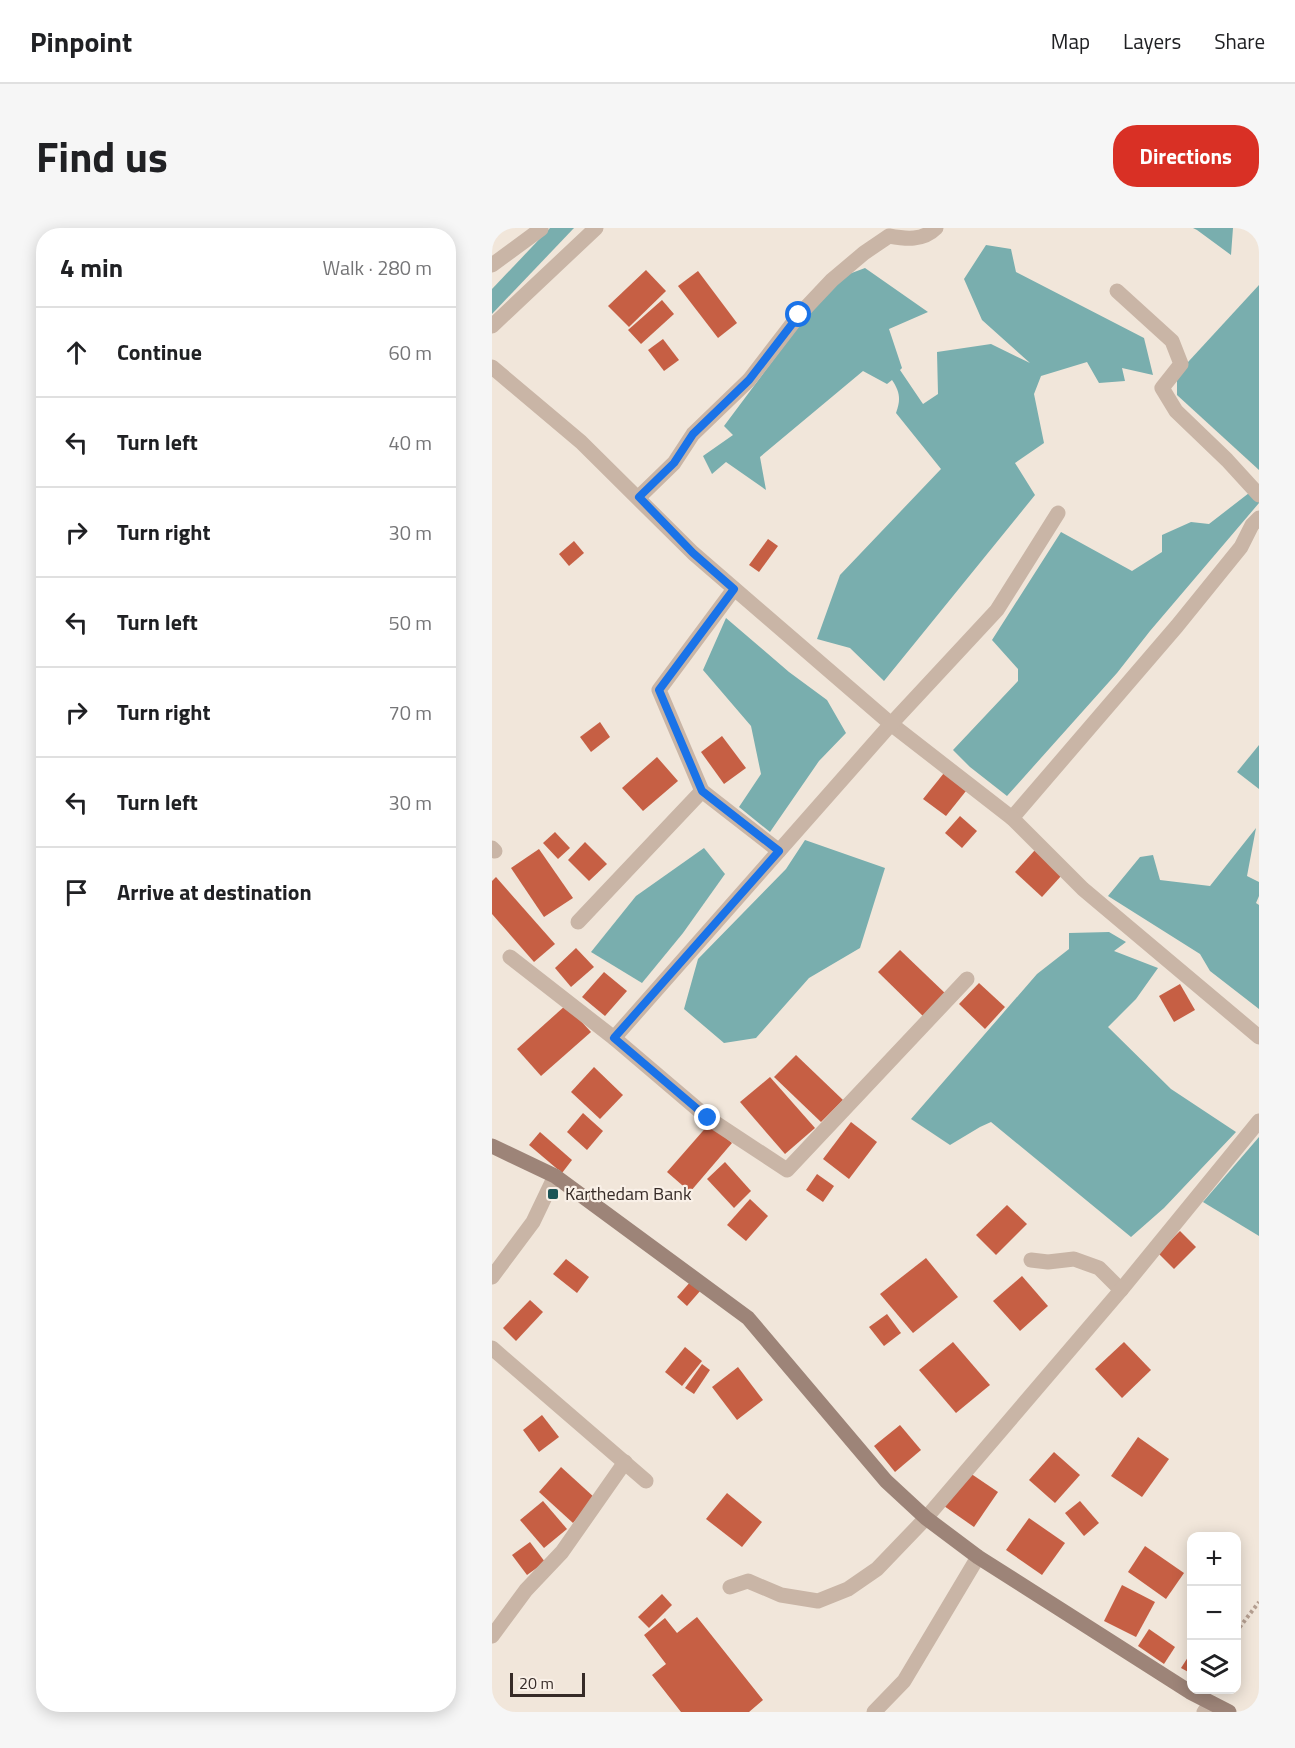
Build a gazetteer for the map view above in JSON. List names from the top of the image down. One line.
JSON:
{"places":{"transit":["Karthedam Bank"]},"scale_bar":"20 m","page":{"header":"Pinpoint","nav":["Map","Layers","Share"],"title":"Find us","buttons":"Directions","heading":["4 min","Walk · 280 m"],"list":[["Continue","60 m"],["Turn left","40 m"],["Turn right","30 m"],["Turn left","50 m"],["Turn right","70 m"],["Turn left","30 m"],"Arrive at destination"],"map_buttons":["+","−"],"scale":"20 m"}}
